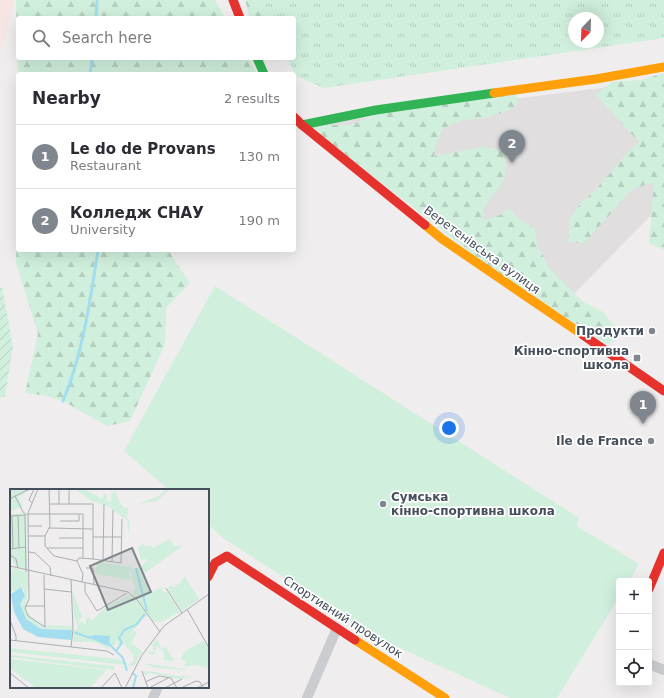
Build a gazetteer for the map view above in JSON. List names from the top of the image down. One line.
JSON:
{"streets":{"street":["Веретенівська вулиця","Спортивний провулок"]},"places":{"other":["Продукти","Ile de France","Сумська кінно-спортивна школа"],"transit":["Кінно-спортивна школа"]},"north":"bottom left","page":{"search":"Search here","heading":["Nearby","2 results"],"list":[{"mark":"1","name":"Le do de Provans","note":"Restaurant","value":"130 m"},{"mark":"2","name":"Колледж СНАУ","note":"University","value":"190 m"}],"pins":["2","1"],"map_buttons":["+","−"]}}
